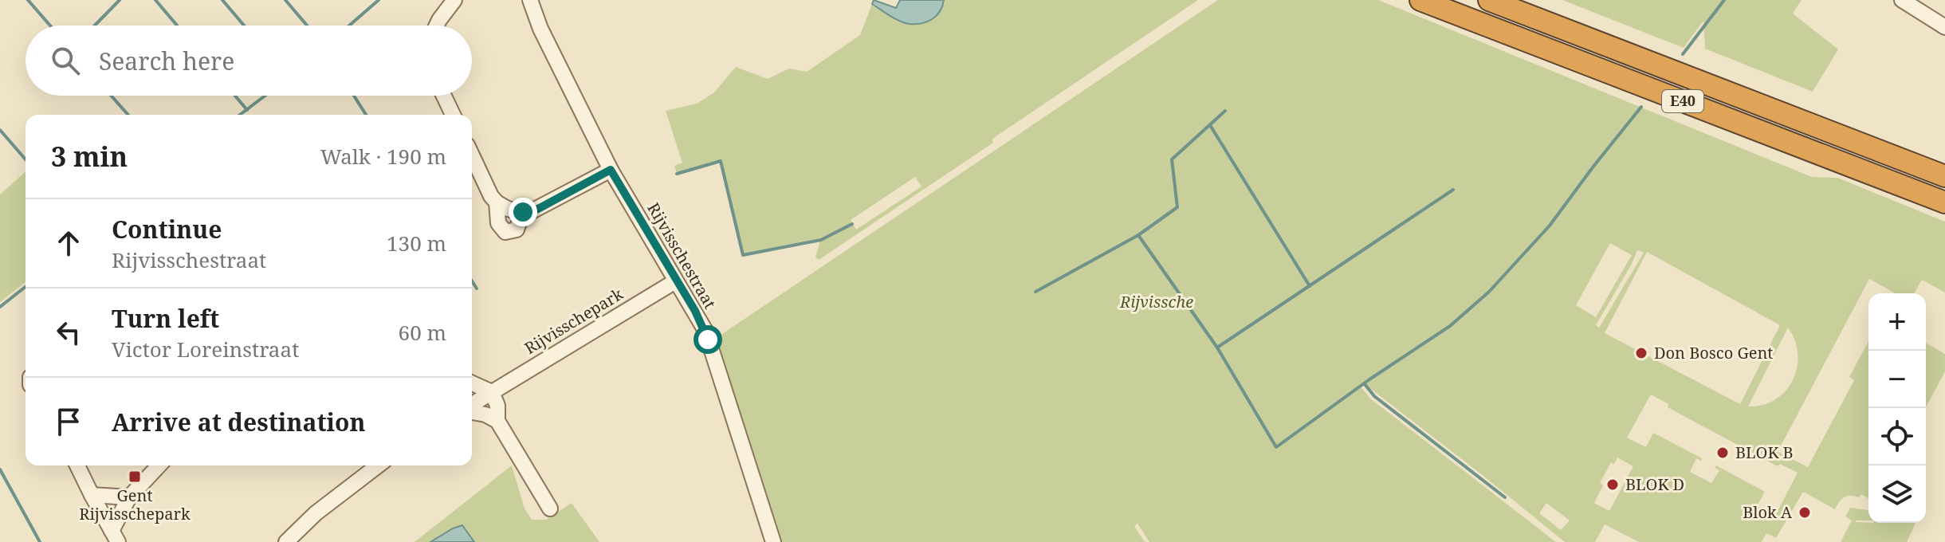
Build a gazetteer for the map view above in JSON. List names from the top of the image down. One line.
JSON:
{"streets":{"highway":["E40"],"street":["Rijvisschestraat","Rijvisschepark"]},"crossings":[["Rijvisschestraat","Rijvisschepark"]],"parks":["Rijvissche"],"places":{"other":["Don Bosco Gent","BLOK B","BLOK D","Blok A"],"transit":["Gent Rijvisschepark"]},"page":{"search":"Search here","heading":["3 min","Walk · 190 m"],"list":[["Continue","Rijvisschestraat","130 m"],["Turn left","Victor Loreinstraat","60 m"],"Arrive at destination"],"map_buttons":["+","−"]}}
